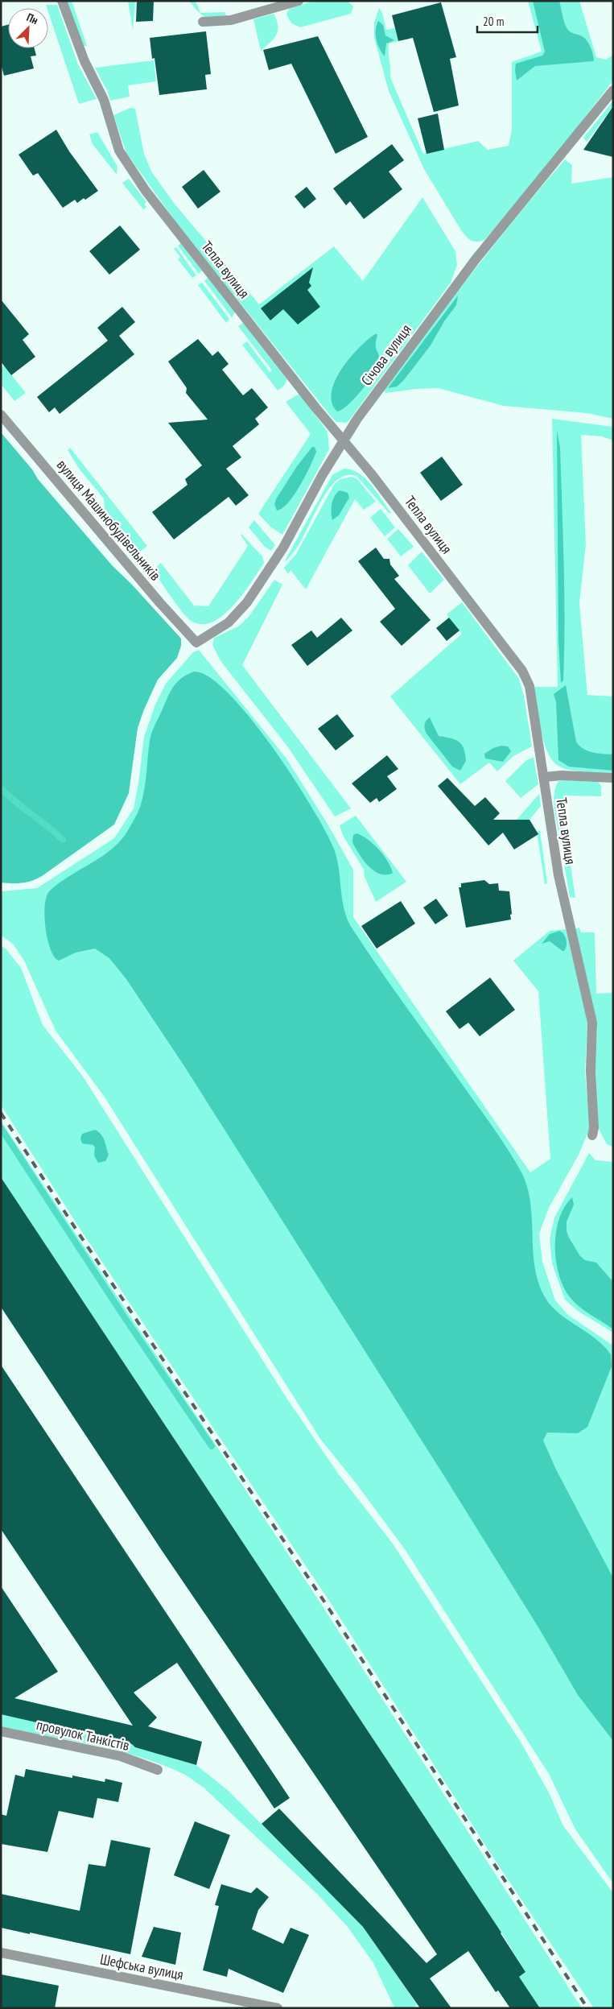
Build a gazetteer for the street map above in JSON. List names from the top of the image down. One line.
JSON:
{"streets":{"street":["Тепла вулиця","Січова вулиця","вулиця Машинобудівельників","провулок Танкістів","Шефська вулиця"]},"crossings":[["Тепла вулиця","Січова вулиця"],["Січова вулиця","вулиця Машинобудівельників"]],"scale_bar":"20 m","north":"top right"}
